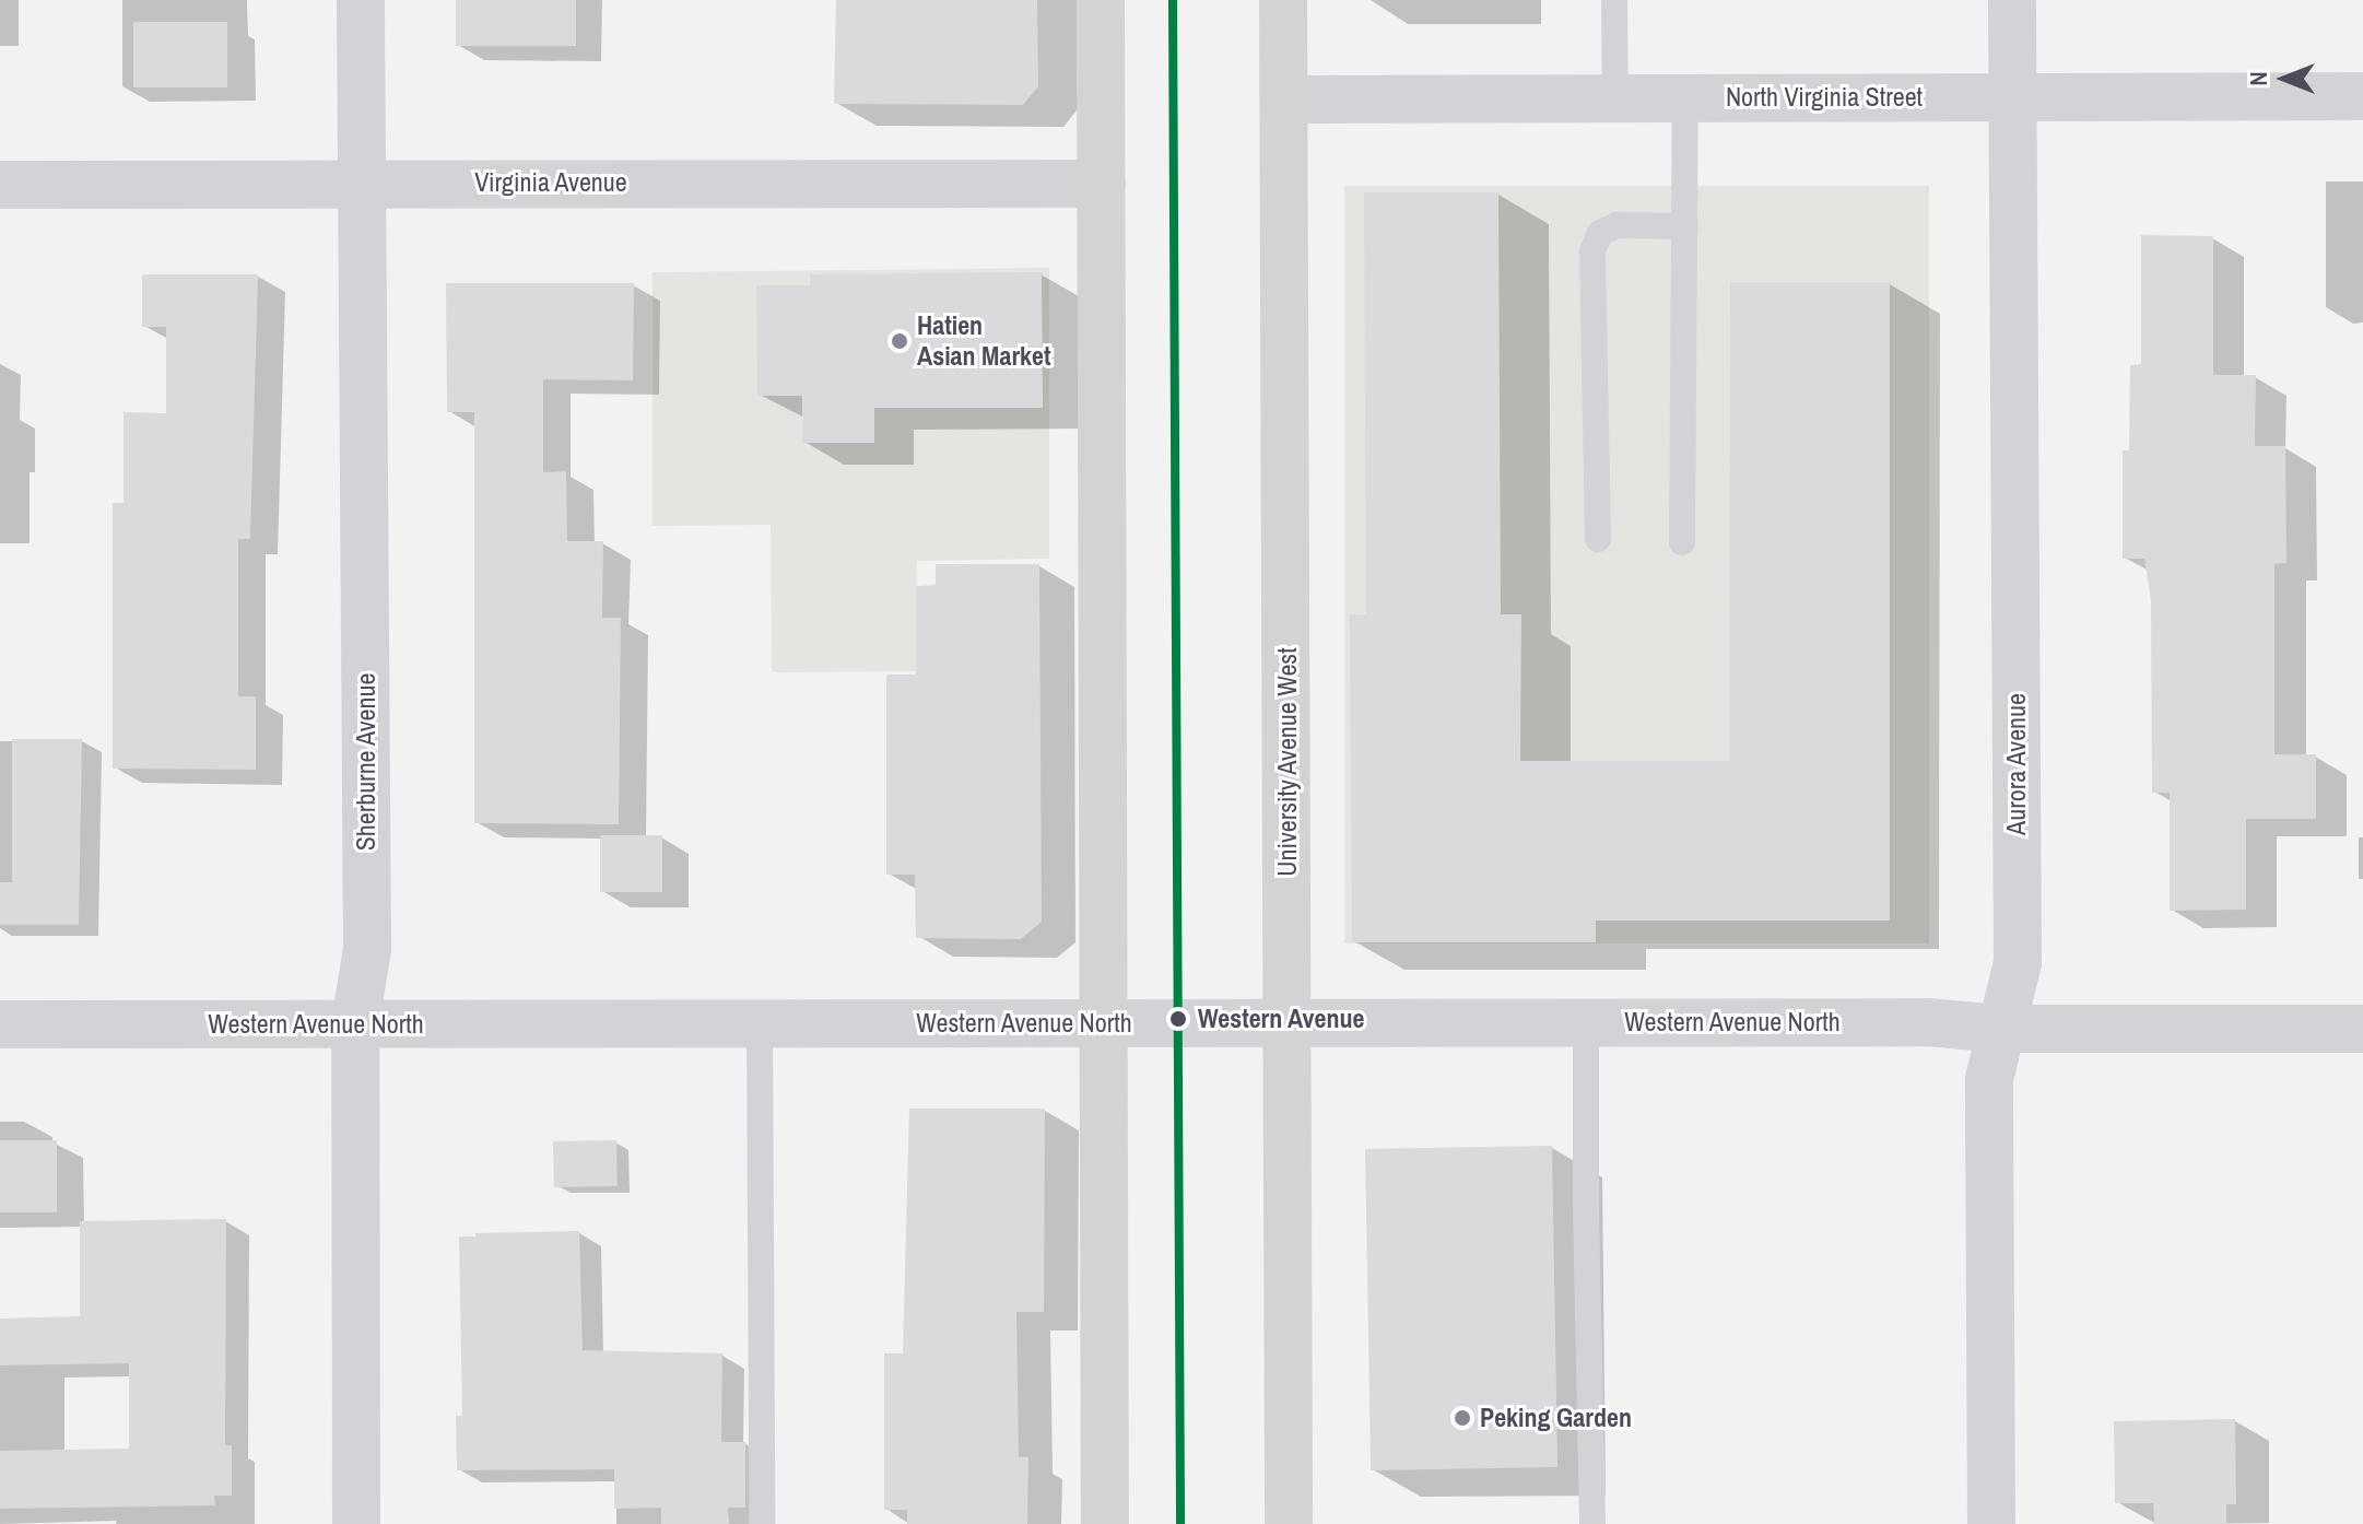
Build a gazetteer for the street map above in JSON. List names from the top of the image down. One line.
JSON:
{"streets":{"main road":["University Avenue West"],"street":["North Virginia Street","Virginia Avenue","Sherburne Avenue","Aurora Avenue","Western Avenue North"]},"crossings":[["North Virginia Street","University Avenue West"],["North Virginia Street","Aurora Avenue"],["Virginia Avenue","Sherburne Avenue"],["Sherburne Avenue","Western Avenue North"],["University Avenue West","Western Avenue North"],["Aurora Avenue","Western Avenue North"]],"places":["Hatien Asian Market","Western Avenue","Peking Garden"],"north":"left"}
